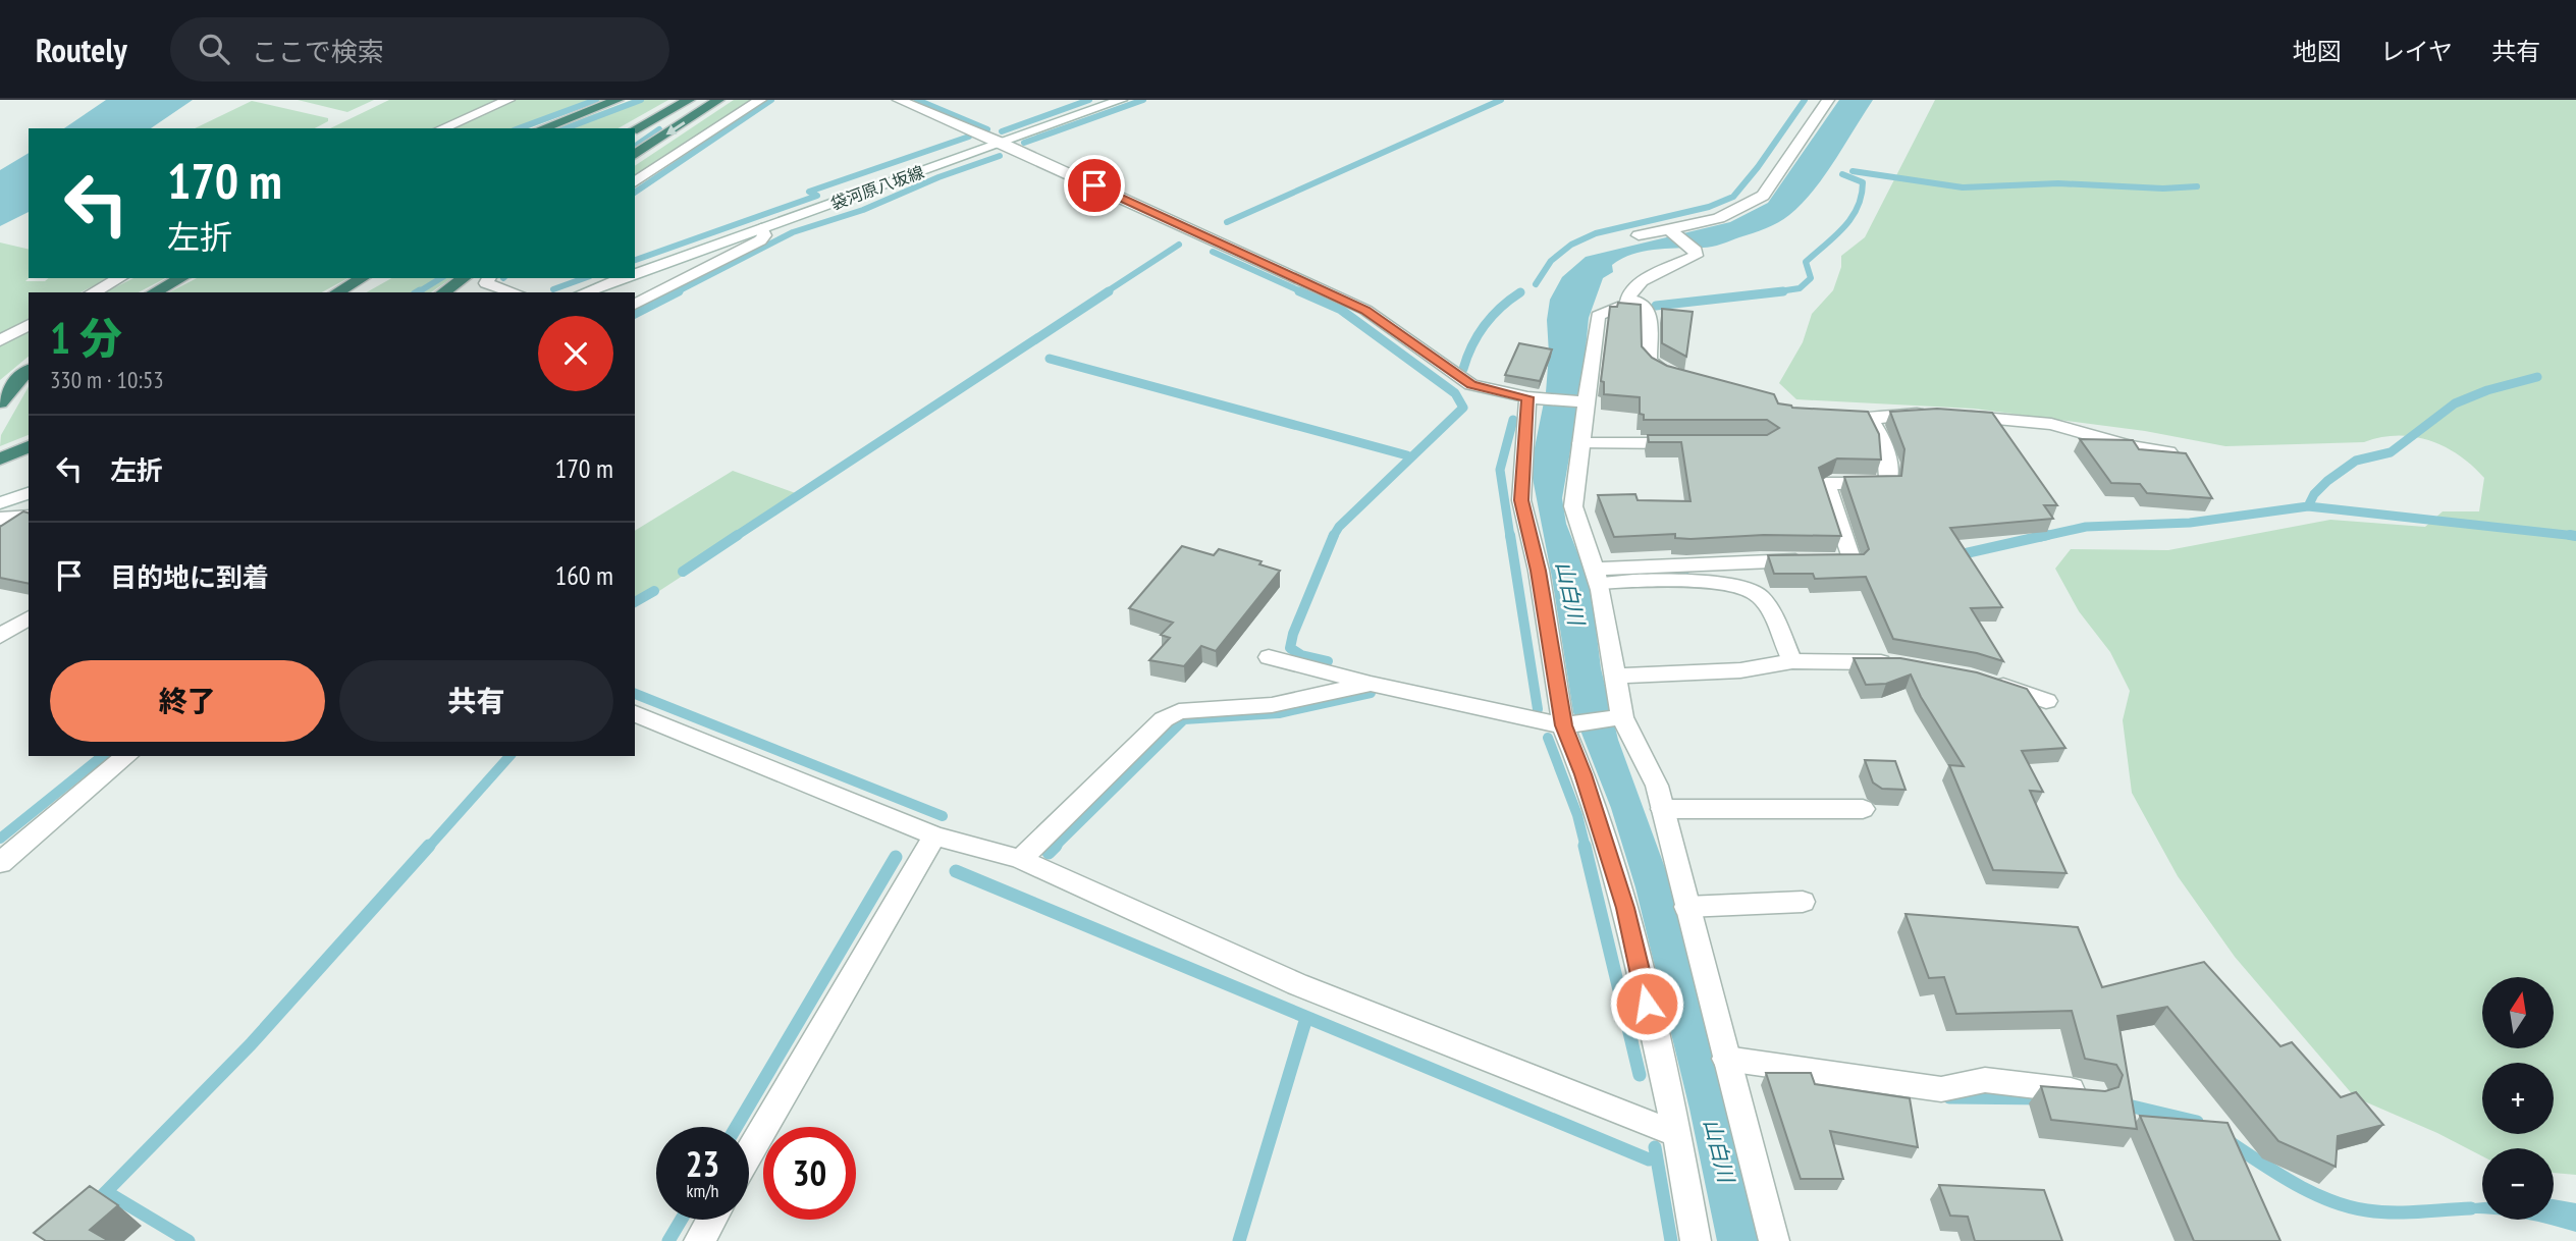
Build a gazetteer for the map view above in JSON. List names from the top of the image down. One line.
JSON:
{"streets":{"street":["袋河原八坂線"]},"water":["山白川"],"north":"top","page":{"header":"Routely","search":"ここで検索","nav":["地図","レイヤ","共有"],"turn":["170 m","左折"],"heading":["1 分","330 m · 10:53"],"list":[{"name":"左折","value":"170 m"},{"name":"目的地に到着","value":"160 m"}],"buttons":["終了","共有"],"map_buttons":["+","−"],"speed":"23 km/h","limit":"30"}}
